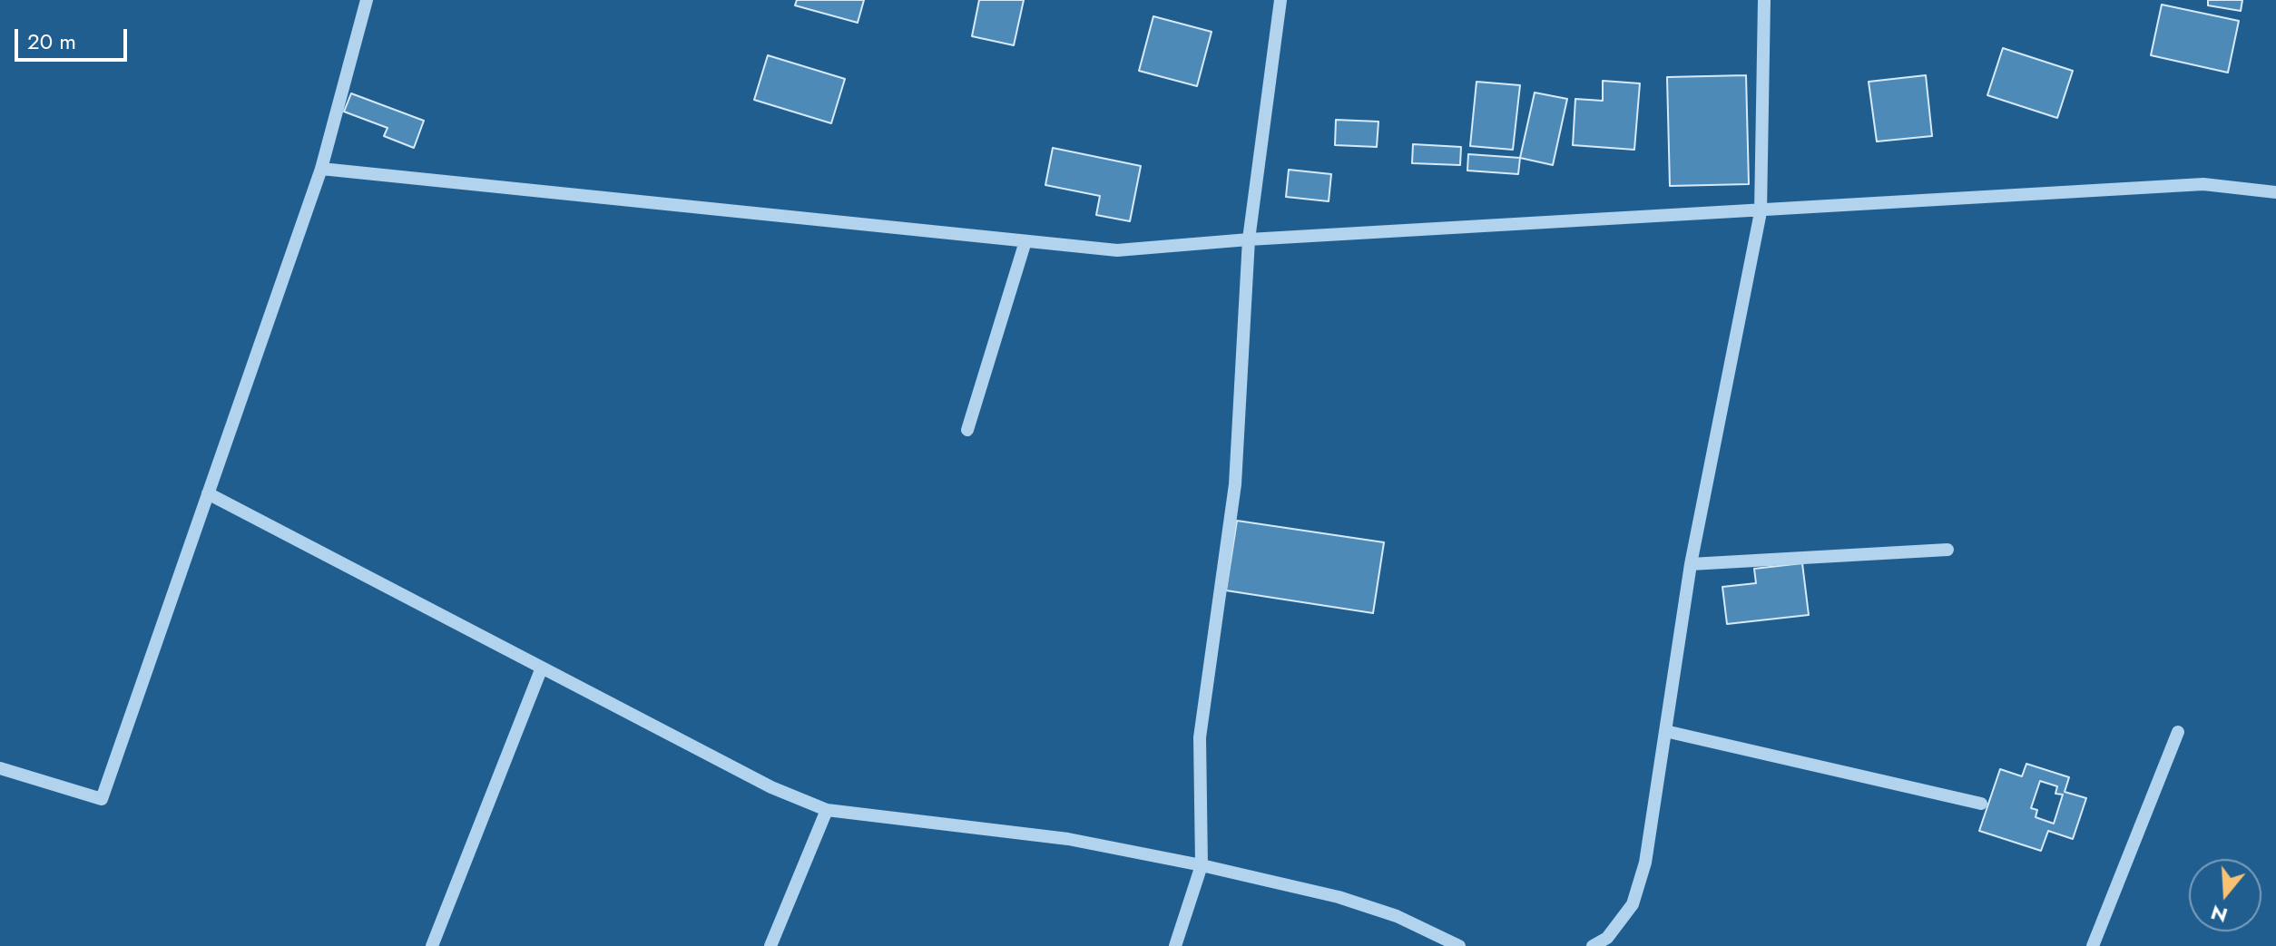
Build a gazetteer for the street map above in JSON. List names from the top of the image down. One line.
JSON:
{"scale_bar":"20 m","north":"bottom"}
